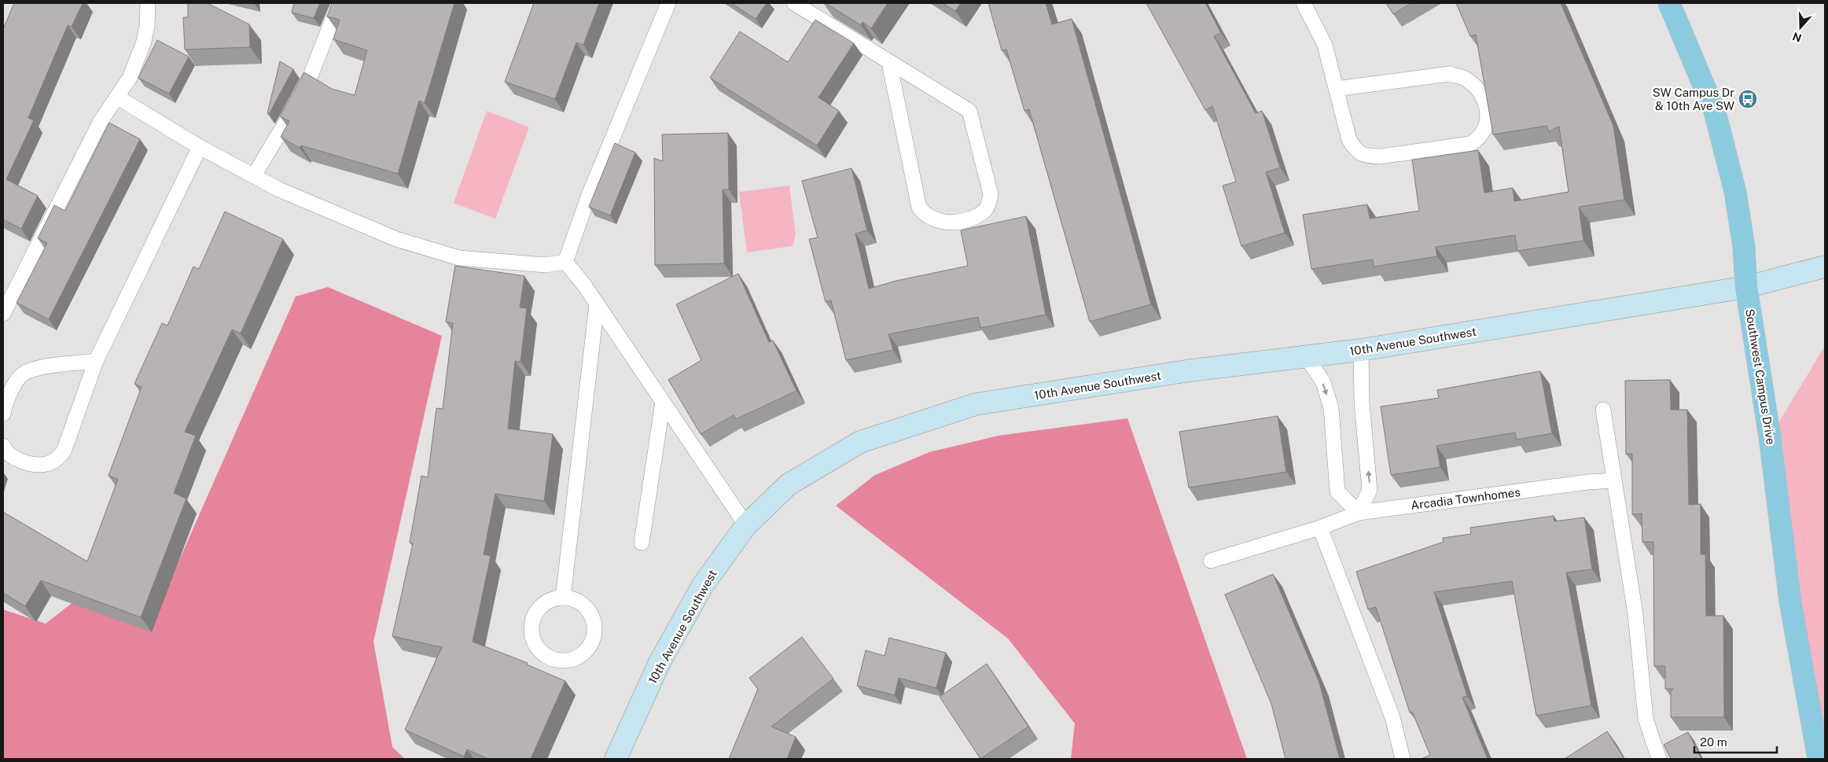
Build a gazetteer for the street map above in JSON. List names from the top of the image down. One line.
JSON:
{"streets":{"main road":["Southwest Campus Drive"],"street":["10th Avenue Southwest"],"lane":["Arcadia Townhomes"]},"crossings":[["10th Avenue Southwest","Southwest Campus Drive"]],"places":{"bus stop":["SW Campus Dr & 10th Ave SW"]},"scale_bar":"20 m","north":"bottom"}
